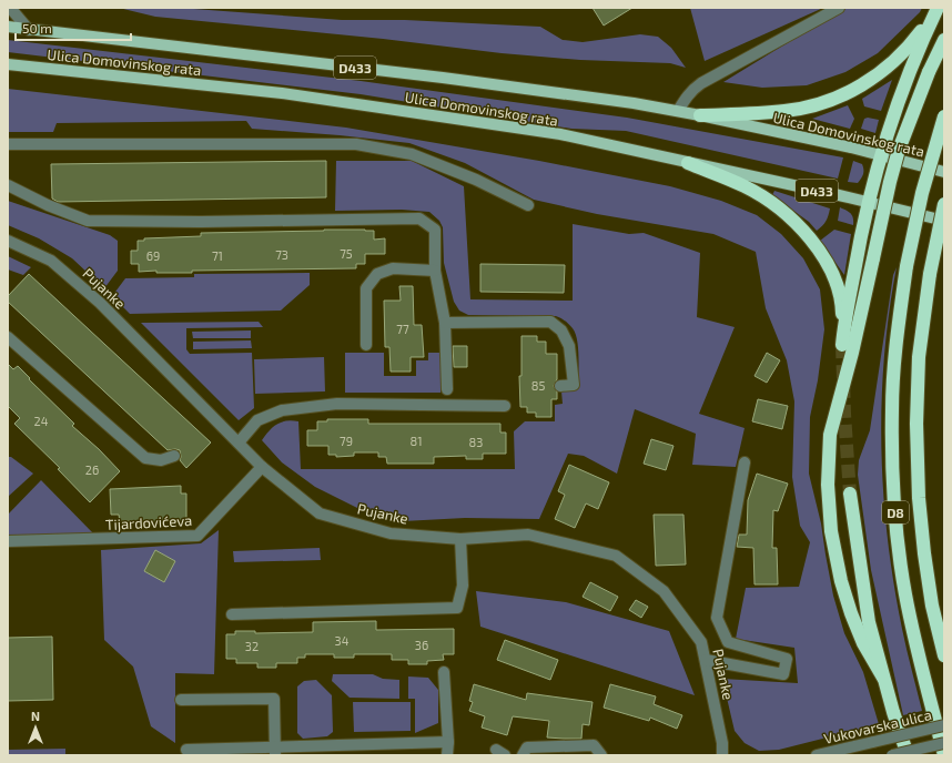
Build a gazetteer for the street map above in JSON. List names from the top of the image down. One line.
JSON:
{"streets":{"highway":["D8"],"main road":["Ulica Domovinskog rata","D433"],"street":["Pujanke","Tijardovićeva","Vukovarska ulica"]},"crossings":[["Pujanke","Tijardovićeva"]],"house_numbers":["75","73","69","71","77","85","24","79","81","83","26","34","36","32"],"scale_bar":"50 m","north":"top"}
